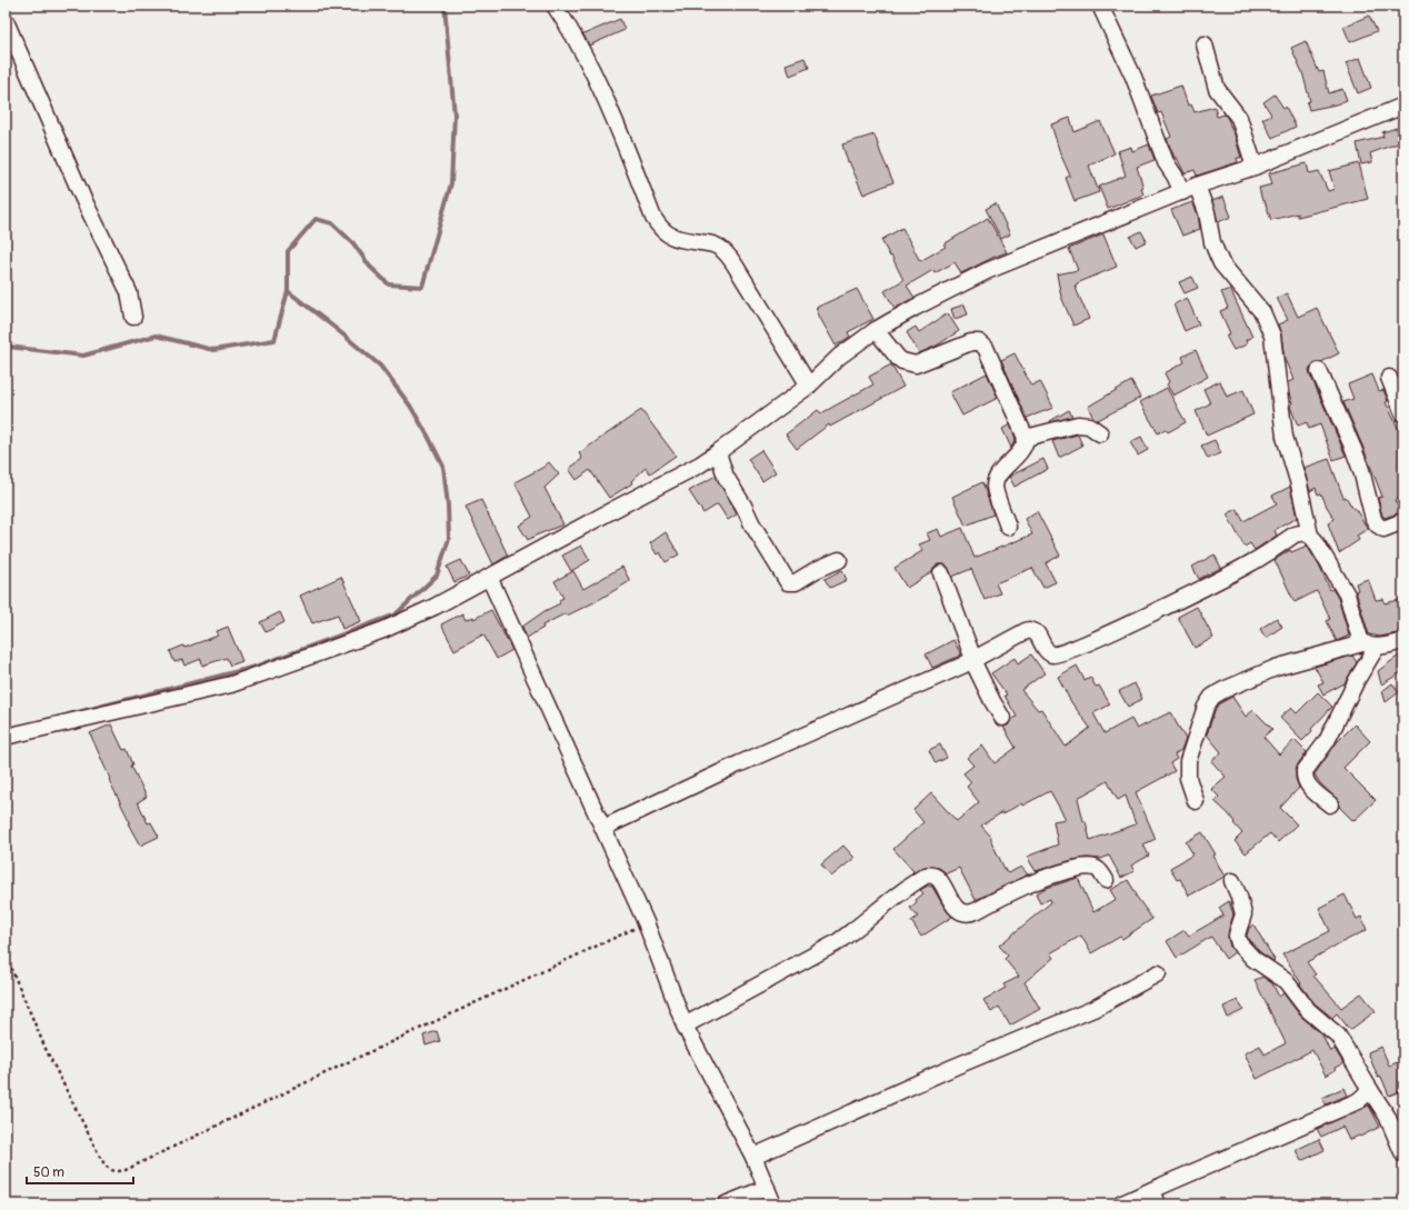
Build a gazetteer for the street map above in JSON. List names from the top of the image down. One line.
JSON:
{"scale_bar":"50 m"}
